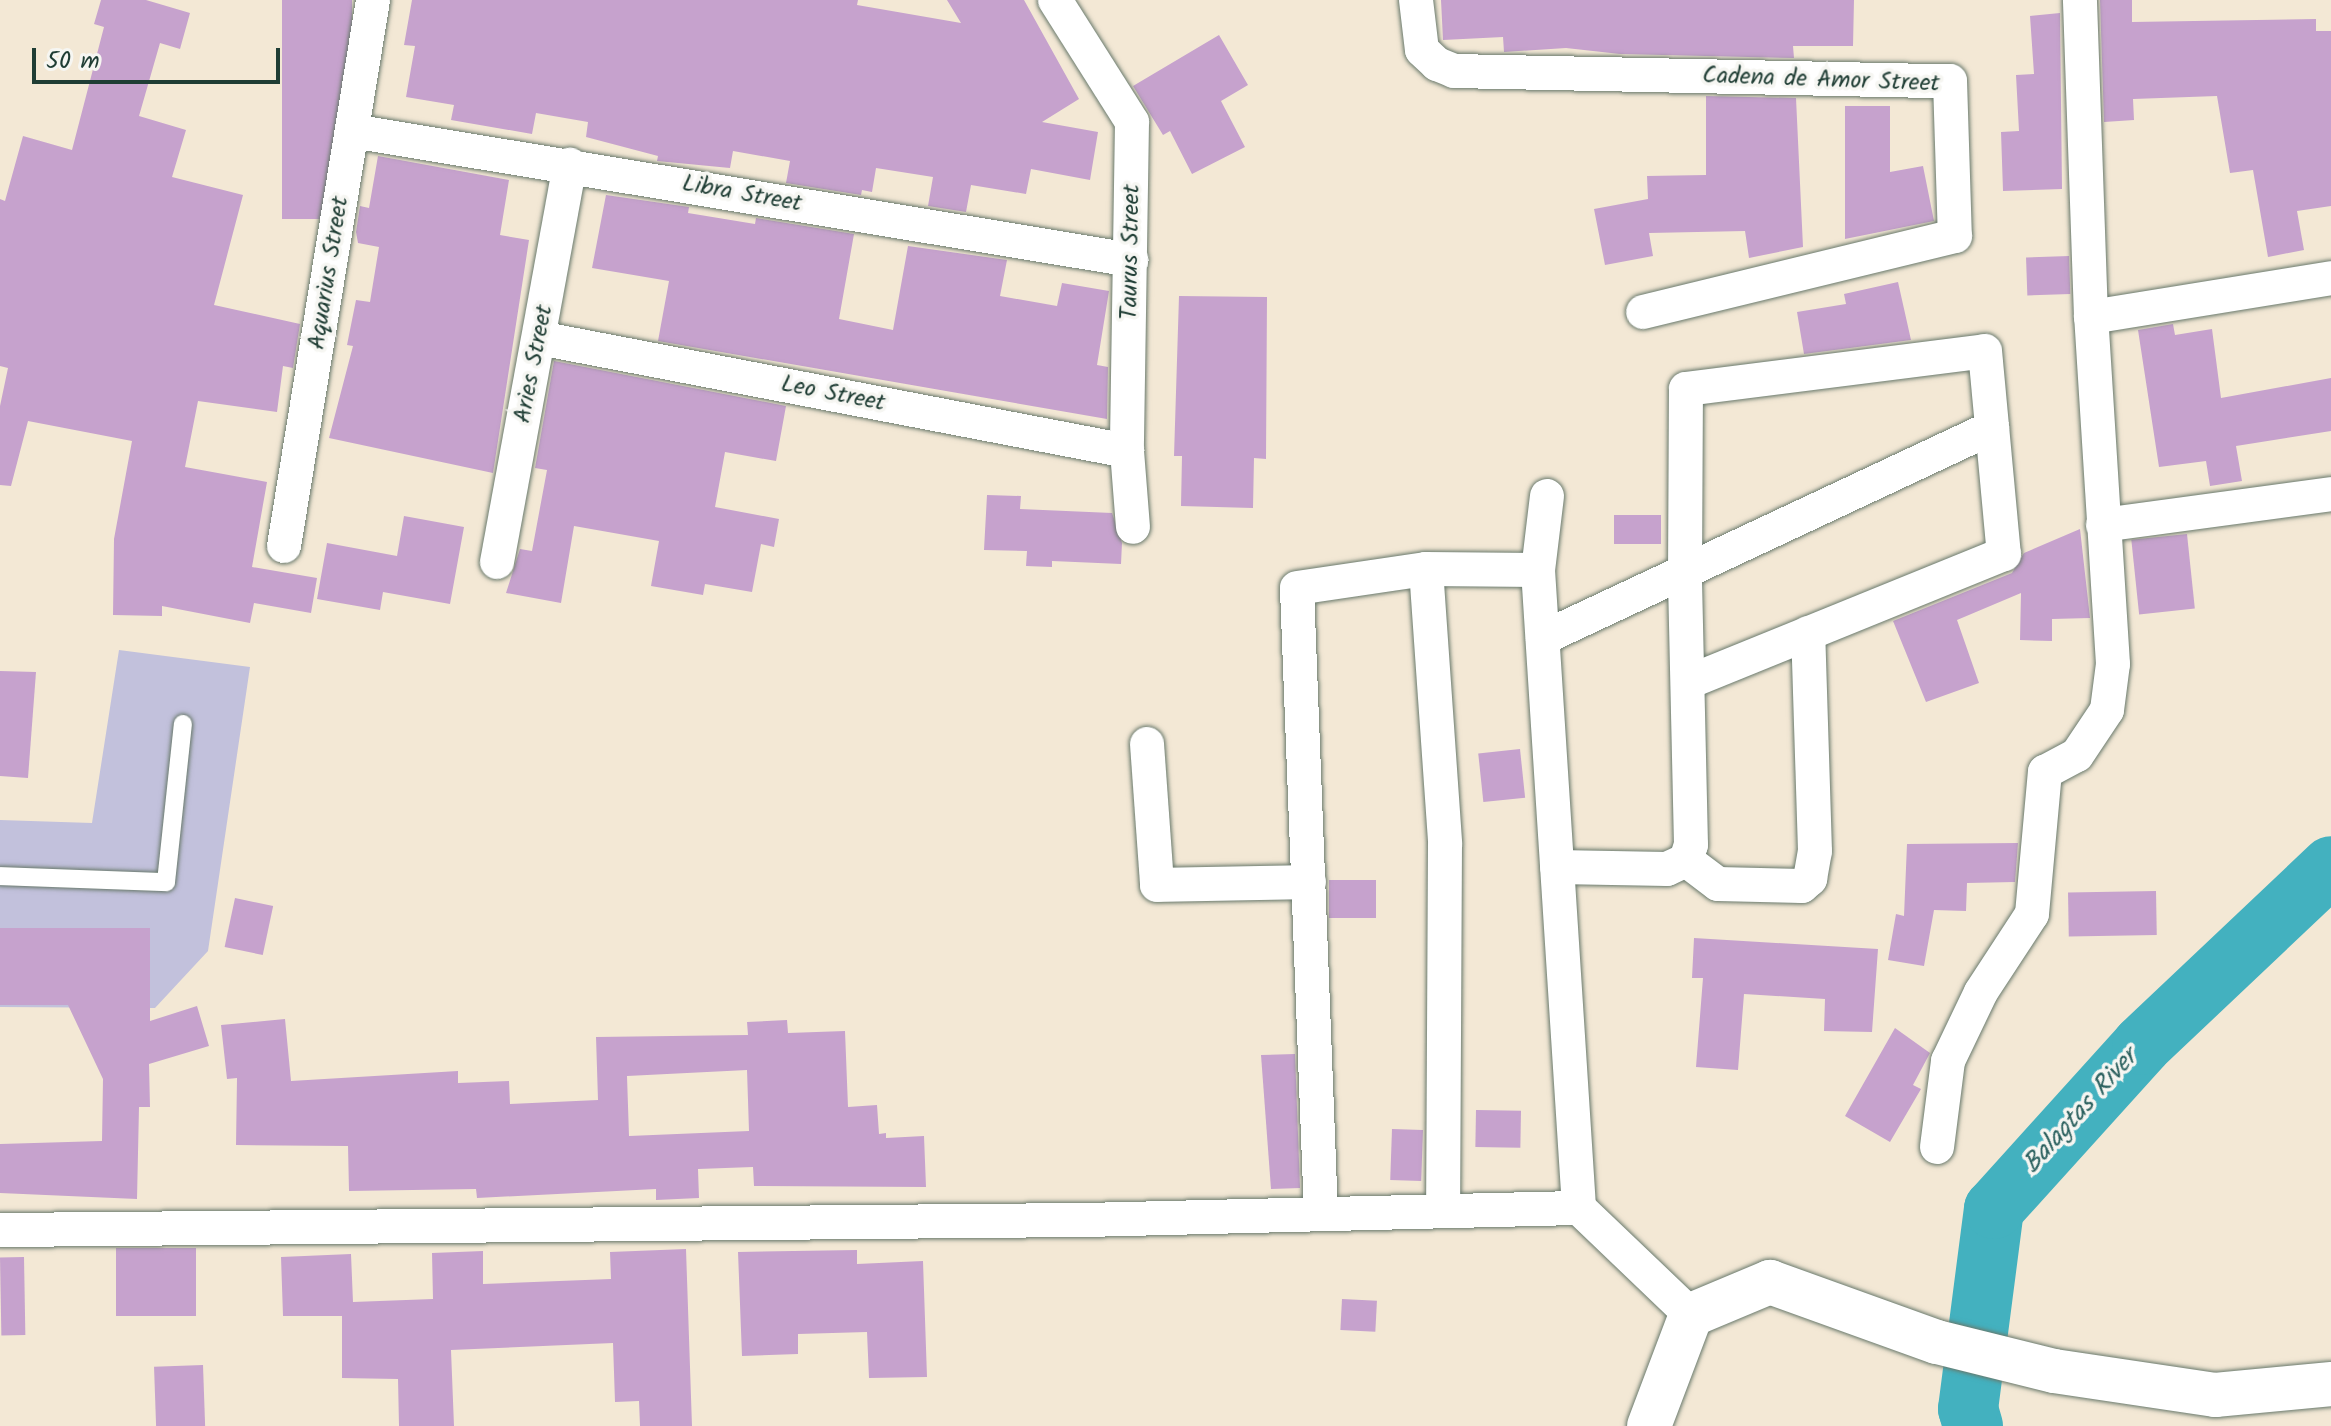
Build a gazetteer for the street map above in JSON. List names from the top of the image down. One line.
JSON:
{"streets":{"street":["Cadena de Amor Street","Libra Street","Taurus Street","Aquarius Street","Aries Street","Leo Street"]},"crossings":[["Libra Street","Taurus Street"],["Libra Street","Aquarius Street"],["Libra Street","Aries Street"],["Taurus Street","Leo Street"],["Aries Street","Leo Street"]],"water":["Balagtas River"],"scale_bar":"50 m"}
